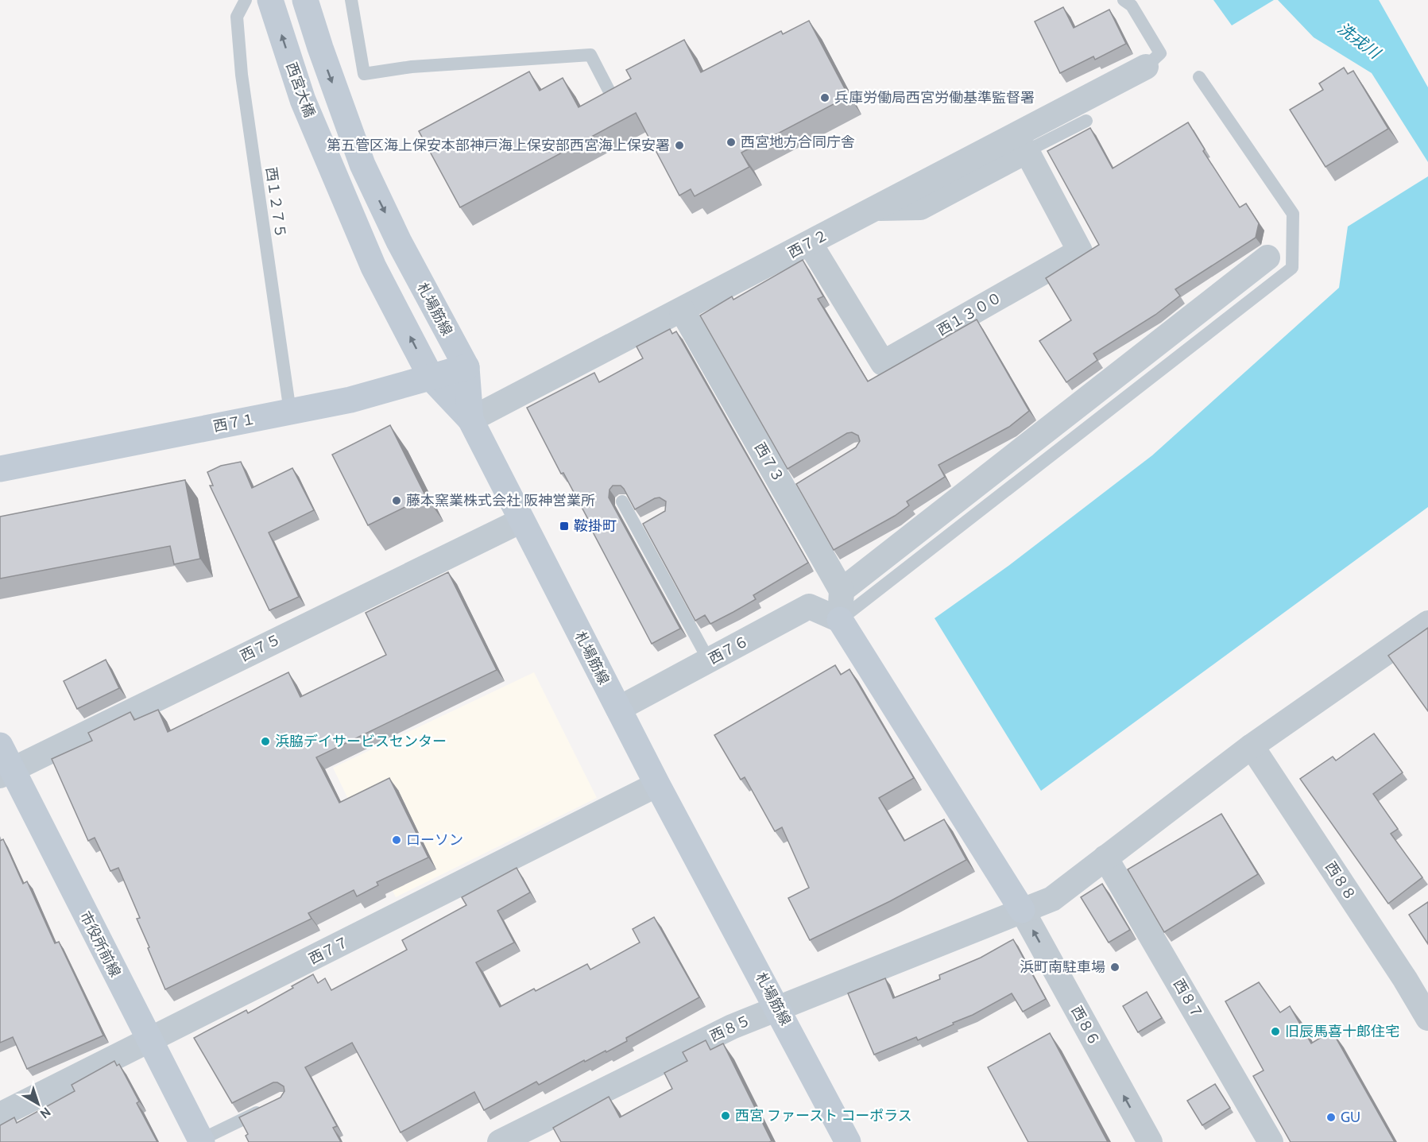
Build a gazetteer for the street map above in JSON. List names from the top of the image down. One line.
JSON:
{"streets":{"street":["西宮大橋","西７２","札場筋線","西１３００","西７１","西７３","西７５","西７６","西８８","市役所前線","西７７","西８７","西８６","西８５"],"lane":["西１２７５"]},"crossings":[["西宮大橋","西７２"],["西宮大橋","札場筋線"],["西宮大橋","西７１"],["西１２７５","西７１"],["西７２","札場筋線"],["西７２","西１３００"],["西７２","西７３"],["札場筋線","西７１"],["札場筋線","西７５"],["札場筋線","西７６"],["札場筋線","西７７"],["札場筋線","西８５"],["西７５","市役所前線"],["西８８","西８５"],["市役所前線","西７７"],["西８７","西８５"],["西８６","西８５"]],"one_way":["西宮大橋","西８６"],"water":["洗戎川"],"places":{"other":["兵庫労働局西宮労働基準監督署","西宮地方合同庁舎","第五管区海上保安本部神戸海上保安部西宮海上保安署","藤本窯業株式会社 阪神営業所","浜脇デイサービスセンター","ローソン","浜町南駐車場","旧辰馬喜十郎住宅","西宮 ファースト コーポラス","GU"],"transit":["鞍掛町"]},"north":"bottom right"}
